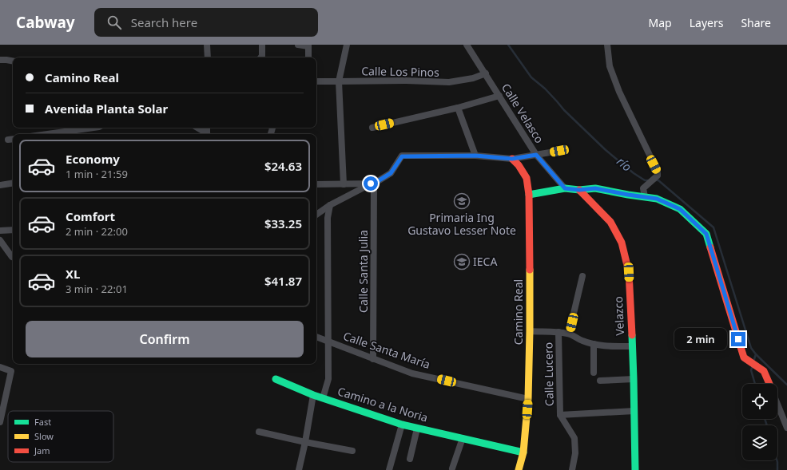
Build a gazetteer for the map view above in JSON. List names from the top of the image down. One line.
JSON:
{"streets":{"street":["Calle Los Pinos","Calle Velasco","Calle Santa Julia","Camino Real","Velazco","Calle Santa María","Calle Lucero","Camino a la Noria"]},"crossings":[["Calle Los Pinos","Calle Velasco"],["Calle Santa Julia","Calle Santa María"],["Camino Real","Calle Santa María"],["Camino Real","Camino a la Noria"]],"water":["río"],"places":{"school or university":["Primaria Ing Gustavo Lesser Note","IECA"]},"legend":["Fast","Slow","Jam"],"page":{"header":"Cabway","search":"Search here","nav":["Map","Layers","Share"],"banner":["Camino Real","Avenida Planta Solar"],"list":[{"name":"Economy","note":"1 min · 21:59","value":"$24.63"},{"name":"Comfort","note":"2 min · 22:00","value":"$33.25"},{"name":"XL","note":"3 min · 22:01","value":"$41.87"}],"buttons":"Confirm","bubble":"2 min"}}
